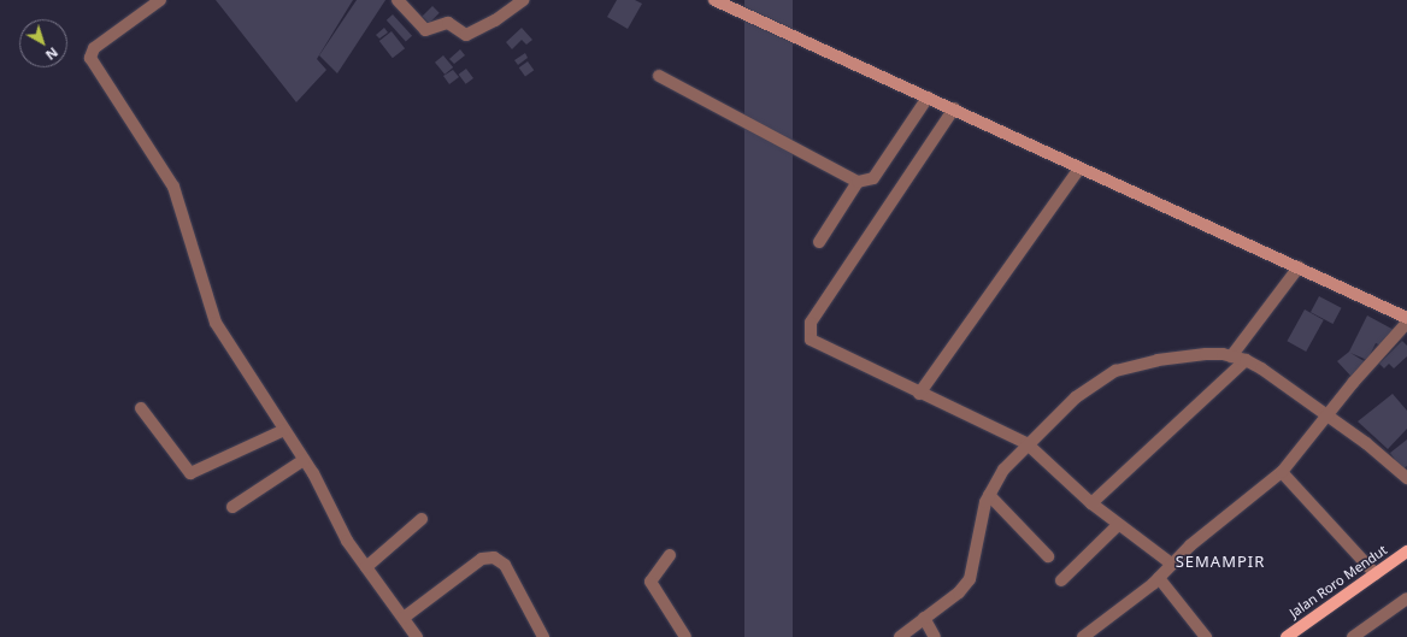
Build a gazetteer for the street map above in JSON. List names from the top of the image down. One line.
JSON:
{"streets":{"main road":["Jalan Roro Mendut"]},"districts":["SEMAMPIR"],"north":"bottom right"}
